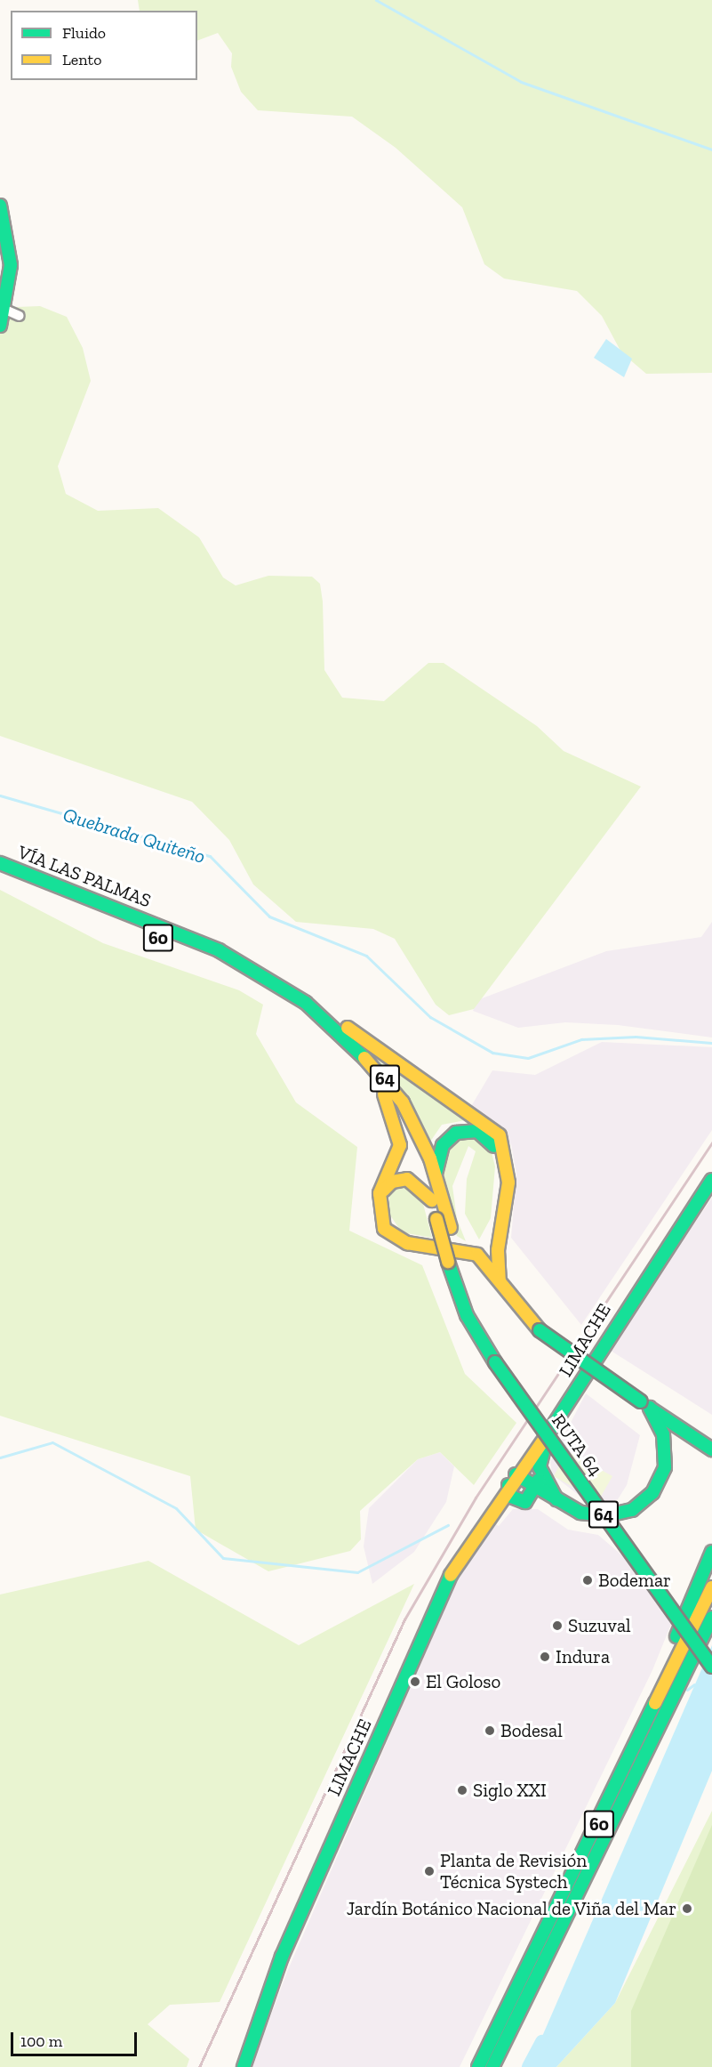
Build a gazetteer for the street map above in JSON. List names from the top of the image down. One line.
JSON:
{"streets":{"main road":["VÍA LAS PALMAS","60","64","LIMACHE","RUTA 64"]},"crossings":[["VÍA LAS PALMAS","RUTA 64"]],"water":["Quebrada Quiteño"],"places":["Bodemar","Suzuval","Indura","El Goloso","Bodesal","Siglo XXI","Planta de Revisión Técnica Systech","Jardín Botánico Nacional de Viña del Mar"],"legend":["Fluido","Lento"],"scale_bar":"100 m"}
